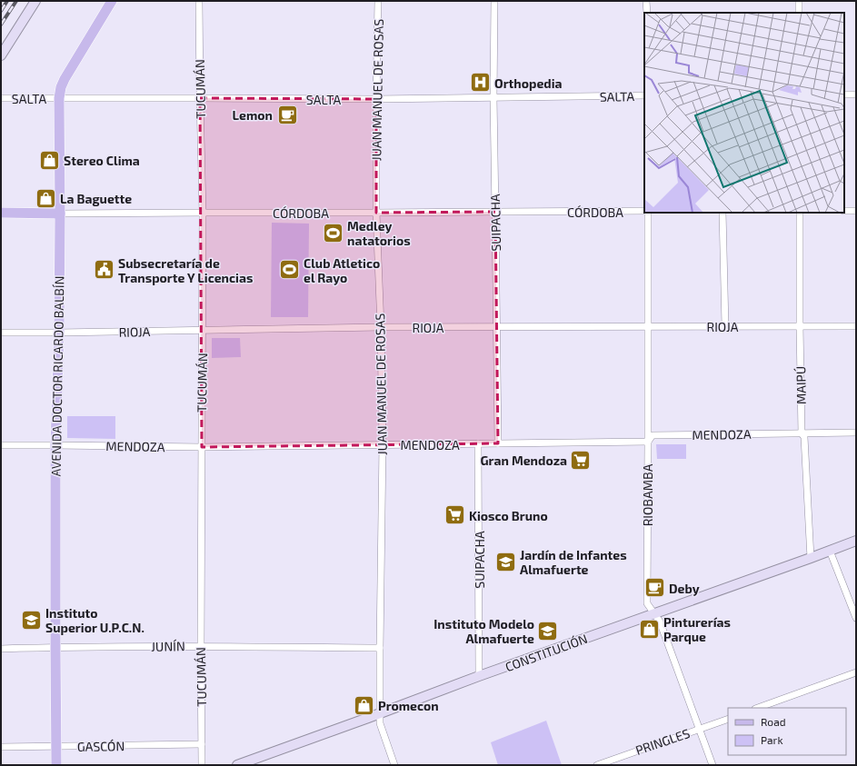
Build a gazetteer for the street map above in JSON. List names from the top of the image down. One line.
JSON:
{"streets":{"main road":["CÓRDOBA","AVENIDA DOCTOR RICARDO BALBÍN"],"street":["TUCUMÁN","JUAN MANUEL DE ROSAS","SALTA","SUIPACHA","RIOJA","MAIPÚ","MENDOZA","RIOBAMBA","JUNÍN","CONSTITUCIÓN","PRINGLES","GASCÓN"]},"crossings":[["TUCUMÁN","SALTA"],["TUCUMÁN","CÓRDOBA"],["TUCUMÁN","RIOJA"],["TUCUMÁN","MENDOZA"],["TUCUMÁN","JUNÍN"],["TUCUMÁN","GASCÓN"],["JUAN MANUEL DE ROSAS","SALTA"],["JUAN MANUEL DE ROSAS","CÓRDOBA"],["JUAN MANUEL DE ROSAS","RIOJA"],["JUAN MANUEL DE ROSAS","MENDOZA"],["JUAN MANUEL DE ROSAS","JUNÍN"],["JUAN MANUEL DE ROSAS","CONSTITUCIÓN"],["SALTA","SUIPACHA"],["SALTA","AVENIDA DOCTOR RICARDO BALBÍN"],["CÓRDOBA","SUIPACHA"],["CÓRDOBA","AVENIDA DOCTOR RICARDO BALBÍN"],["SUIPACHA","RIOJA"],["SUIPACHA","MENDOZA"],["SUIPACHA","CONSTITUCIÓN"],["RIOJA","AVENIDA DOCTOR RICARDO BALBÍN"],["RIOJA","MAIPÚ"],["RIOJA","RIOBAMBA"],["AVENIDA DOCTOR RICARDO BALBÍN","MENDOZA"],["AVENIDA DOCTOR RICARDO BALBÍN","JUNÍN"],["AVENIDA DOCTOR RICARDO BALBÍN","GASCÓN"],["MAIPÚ","MENDOZA"],["MAIPÚ","CONSTITUCIÓN"],["MENDOZA","RIOBAMBA"],["RIOBAMBA","CONSTITUCIÓN"],["RIOBAMBA","PRINGLES"]],"places":{"hospital":["Orthopedia"],"cafe":["Lemon","Deby"],"shop":["Stereo Clima","La Baguette","Pinturerías Parque","Promecon"],"sports":["Medley natatorios","Club Atletico el Rayo"],"public building":["Subsecretaría de Transporte Y Licencias"],"supermarket":["Gran Mendoza","Kiosco Bruno"],"school or university":["Jardín de Infantes Almafuerte","Instituto Superior U.P.C.N.","Instituto Modelo Almafuerte"]},"legend":["Road","Park"]}
